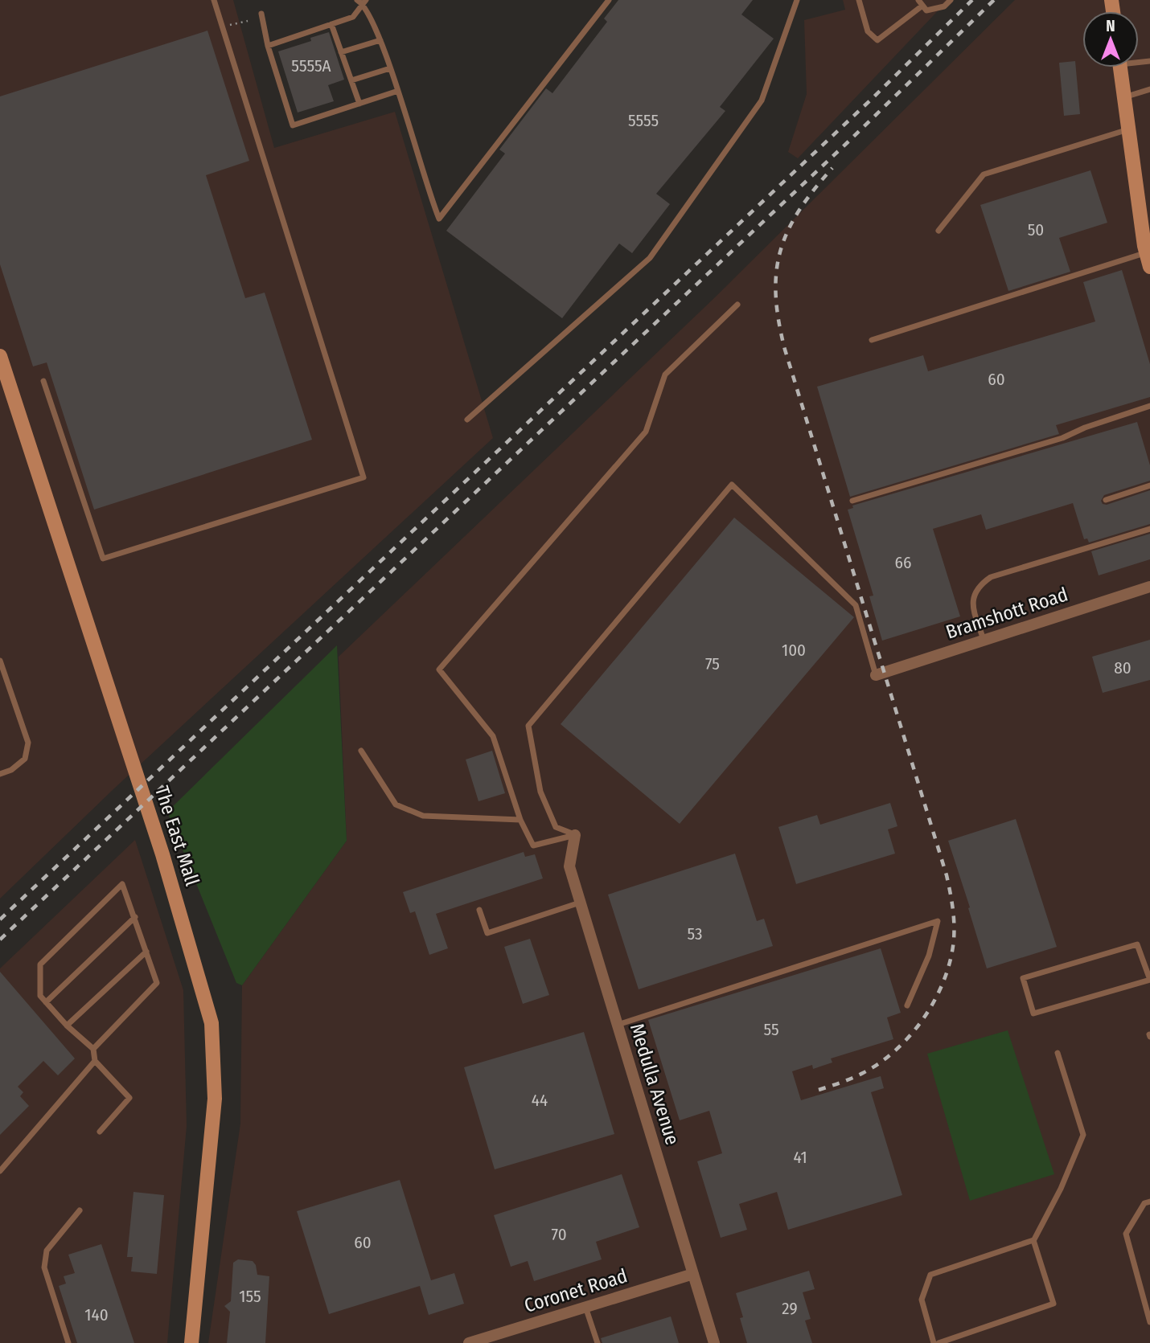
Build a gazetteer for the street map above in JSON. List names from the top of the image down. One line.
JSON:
{"streets":{"main road":["The East Mall"],"street":["Bramshott Road","Medulla Avenue","Coronet Road"]},"crossings":[["Medulla Avenue","Coronet Road"]],"house_numbers":["5555A","5555","50","60","66","100","75","80","53","55","44","41","70","60","155","29","140"],"north":"top"}
